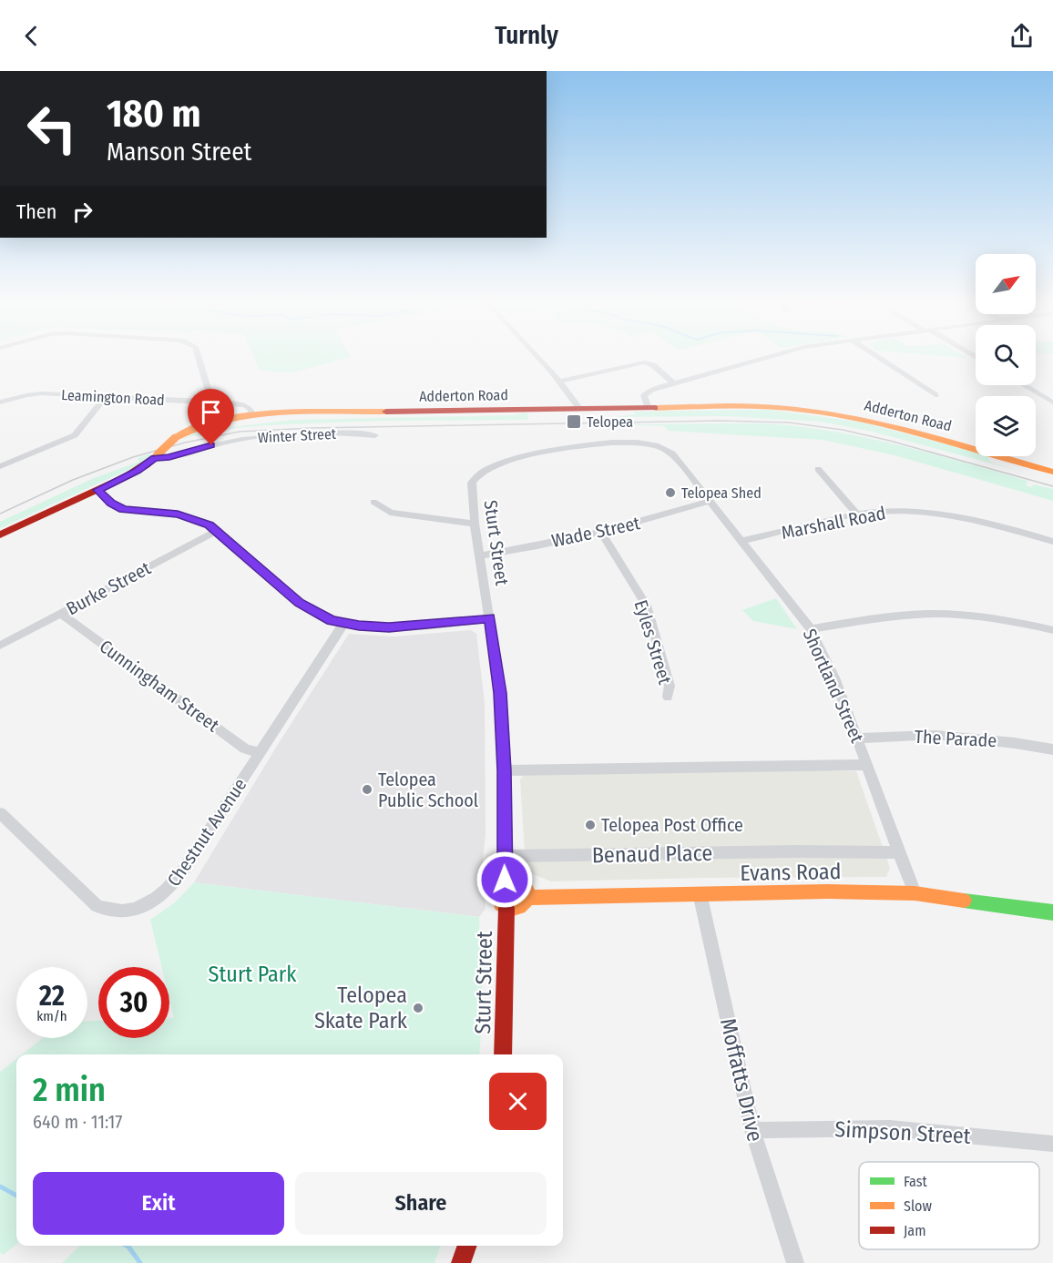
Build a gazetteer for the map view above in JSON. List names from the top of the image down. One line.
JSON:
{"streets":{"main road":["Adderton Road","Sturt Street","Evans Road"],"street":["Leamington Road","Winter Street","Marshall Road","Wade Street","Burke Street","Eyles Street","Cunningham Street","Shortland Street","The Parade","Chestnut Avenue","Benaud Place","Moffatts Drive","Simpson Street"]},"crossings":[["Adderton Road","Leamington Road"],["Adderton Road","Winter Street"],["Marshall Road","Shortland Street"],["Wade Street","Sturt Street"],["Wade Street","Eyles Street"],["Wade Street","Shortland Street"],["Sturt Street","Shortland Street"],["Sturt Street","Benaud Place"],["Sturt Street","Evans Road"],["Burke Street","Cunningham Street"],["Cunningham Street","Chestnut Avenue"],["Shortland Street","The Parade"],["Shortland Street","Benaud Place"],["Shortland Street","Evans Road"],["Evans Road","Moffatts Drive"],["Moffatts Drive","Simpson Street"]],"parks":["Sturt Park"],"places":{"transit":["Telopea"],"other":["Telopea Shed","Telopea Public School","Telopea Post Office","Telopea Skate Park"]},"legend":["Fast","Slow","Jam"],"north":"top right","page":{"header":"Turnly","turn":["180 m","Manson Street"],"then":"Then","speed":"22 km/h","limit":"30","heading":["2 min","640 m · 11:17"],"buttons":["Exit","Share"]}}
